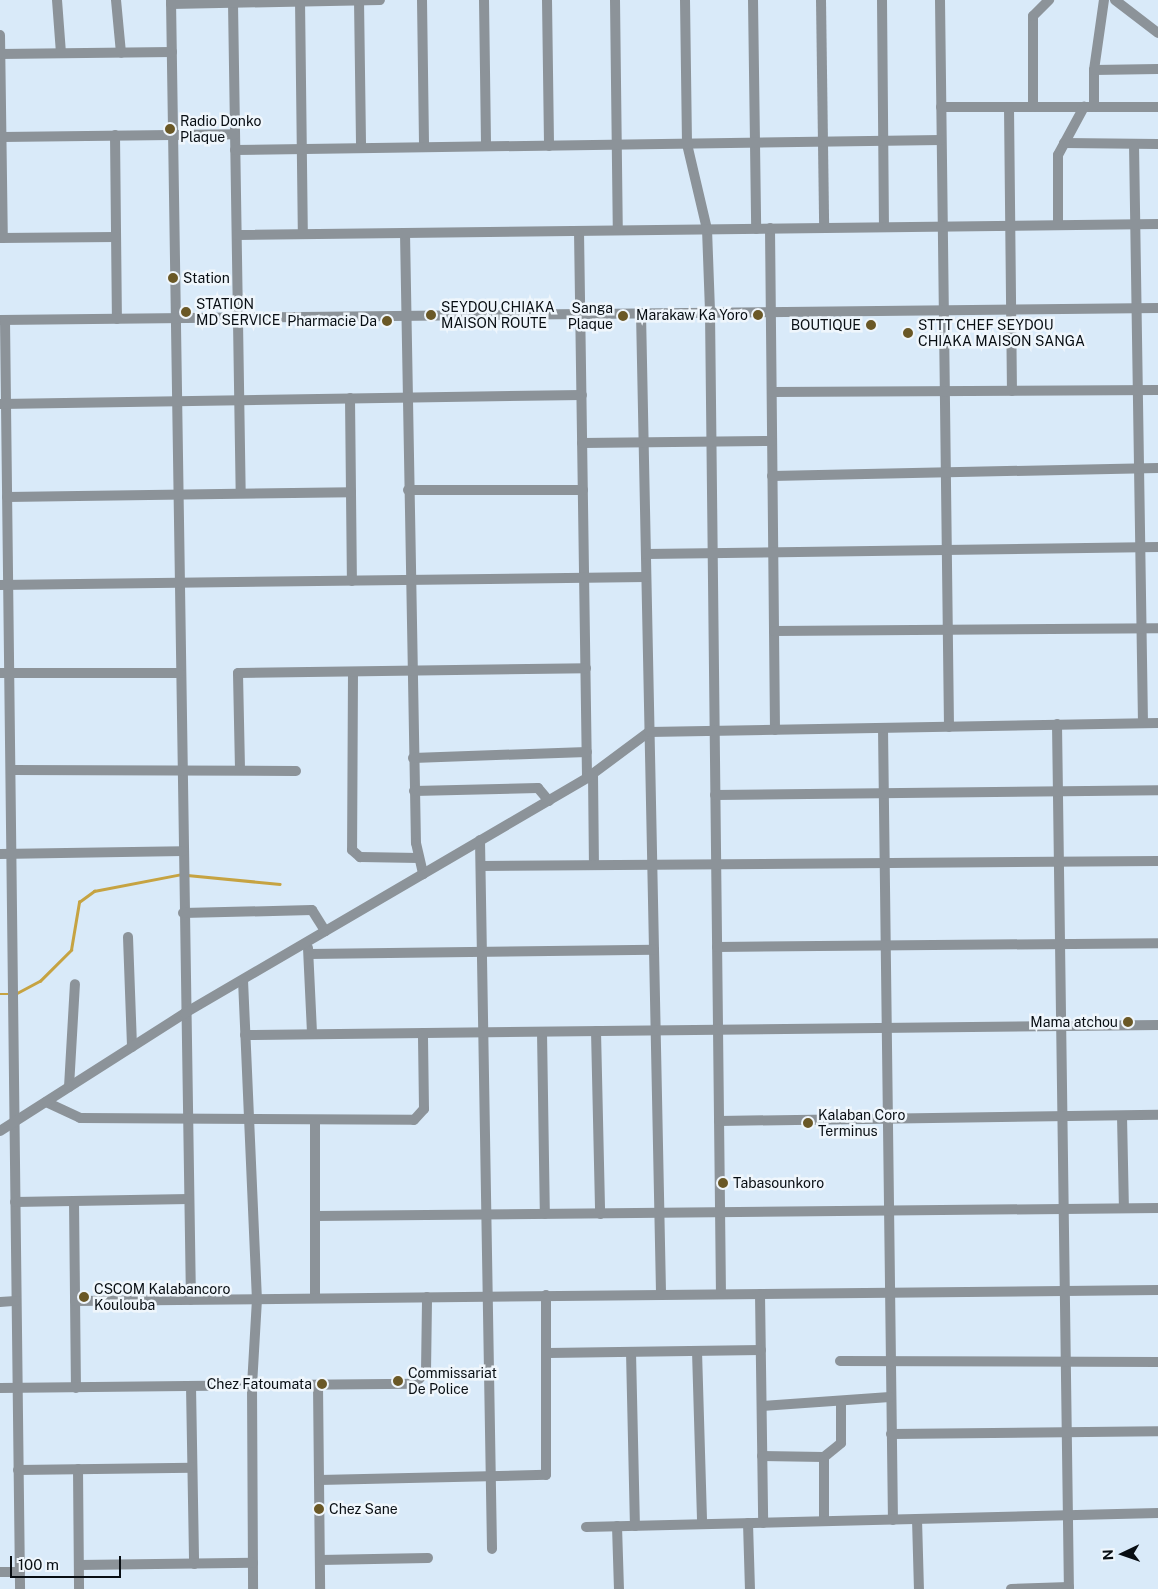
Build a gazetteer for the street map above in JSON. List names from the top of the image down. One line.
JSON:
{"places":["Radio Donko Plaque","Station","STATION MD SERVICE","SEYDOU CHIAKA MAISON ROUTE","Marakaw Ka Yoro","Sanga Plaque","Pharmacie Da","BOUTIQUE","STTT CHEF SEYDOU CHIAKA MAISON SANGA","Mama atchou","Kalaban Coro Terminus","Tabasounkoro","CSCOM Kalabancoro Koulouba","Commissariat De Police","Chez Fatoumata","Chez Sane"],"scale_bar":"100 m","north":"left"}
